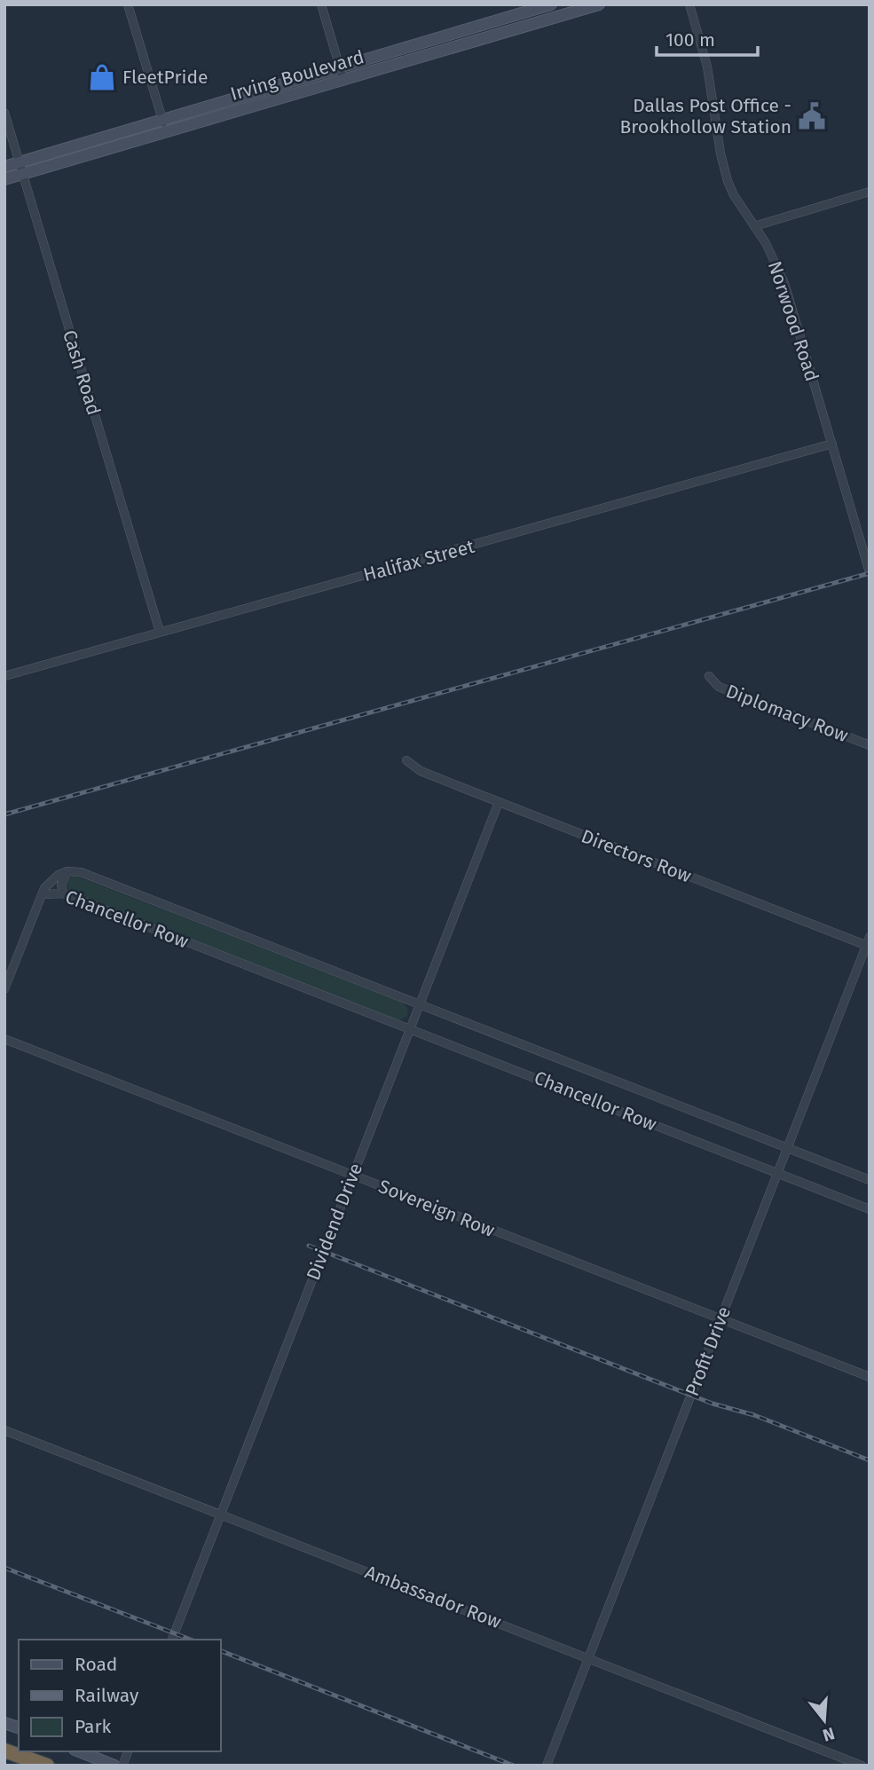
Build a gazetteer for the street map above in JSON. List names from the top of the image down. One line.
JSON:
{"streets":{"main road":["Irving Boulevard"],"street":["Norwood Road","Cash Road","Halifax Street","Diplomacy Row","Directors Row","Chancellor Row","Sovereign Row","Dividend Drive","Profit Drive","Ambassador Row"]},"crossings":[["Irving Boulevard","Cash Road"],["Norwood Road","Halifax Street"],["Cash Road","Halifax Street"],["Directors Row","Dividend Drive"],["Directors Row","Profit Drive"],["Chancellor Row","Dividend Drive"],["Chancellor Row","Profit Drive"],["Sovereign Row","Dividend Drive"],["Sovereign Row","Profit Drive"],["Dividend Drive","Ambassador Row"],["Profit Drive","Ambassador Row"]],"places":{"shop":["FleetPride"],"public building":["Dallas Post Office - Brookhollow Station"]},"legend":["Road","Railway","Park"],"scale_bar":"100 m","north":"bottom"}
